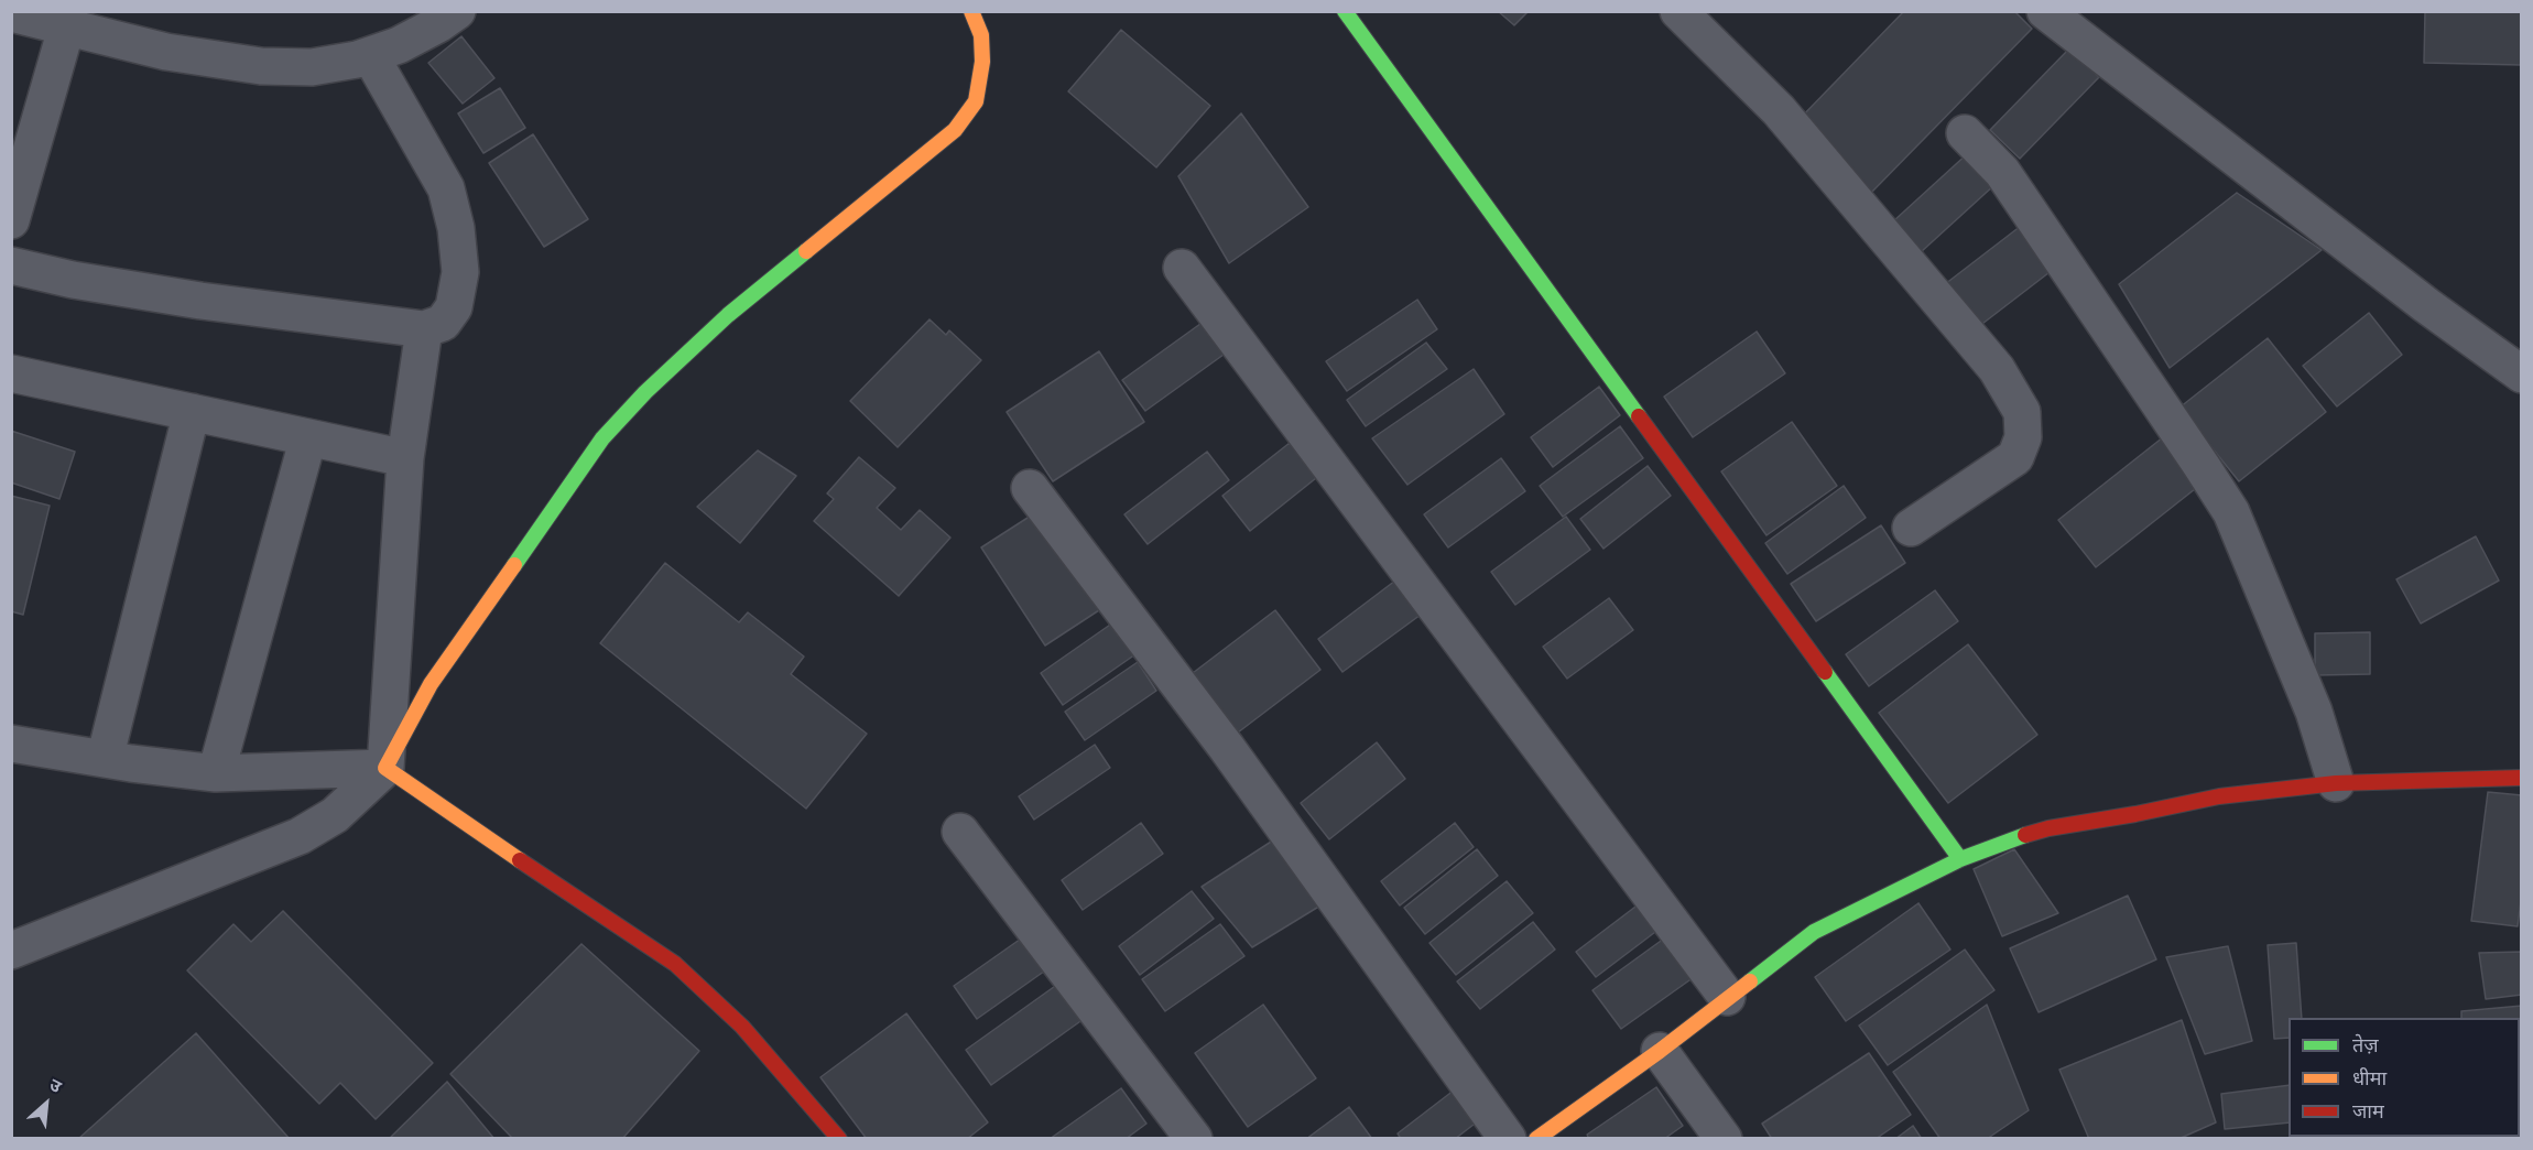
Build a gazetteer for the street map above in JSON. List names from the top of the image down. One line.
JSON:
{"legend":["तेज़","धीमा","जाम"],"north":"top right"}
